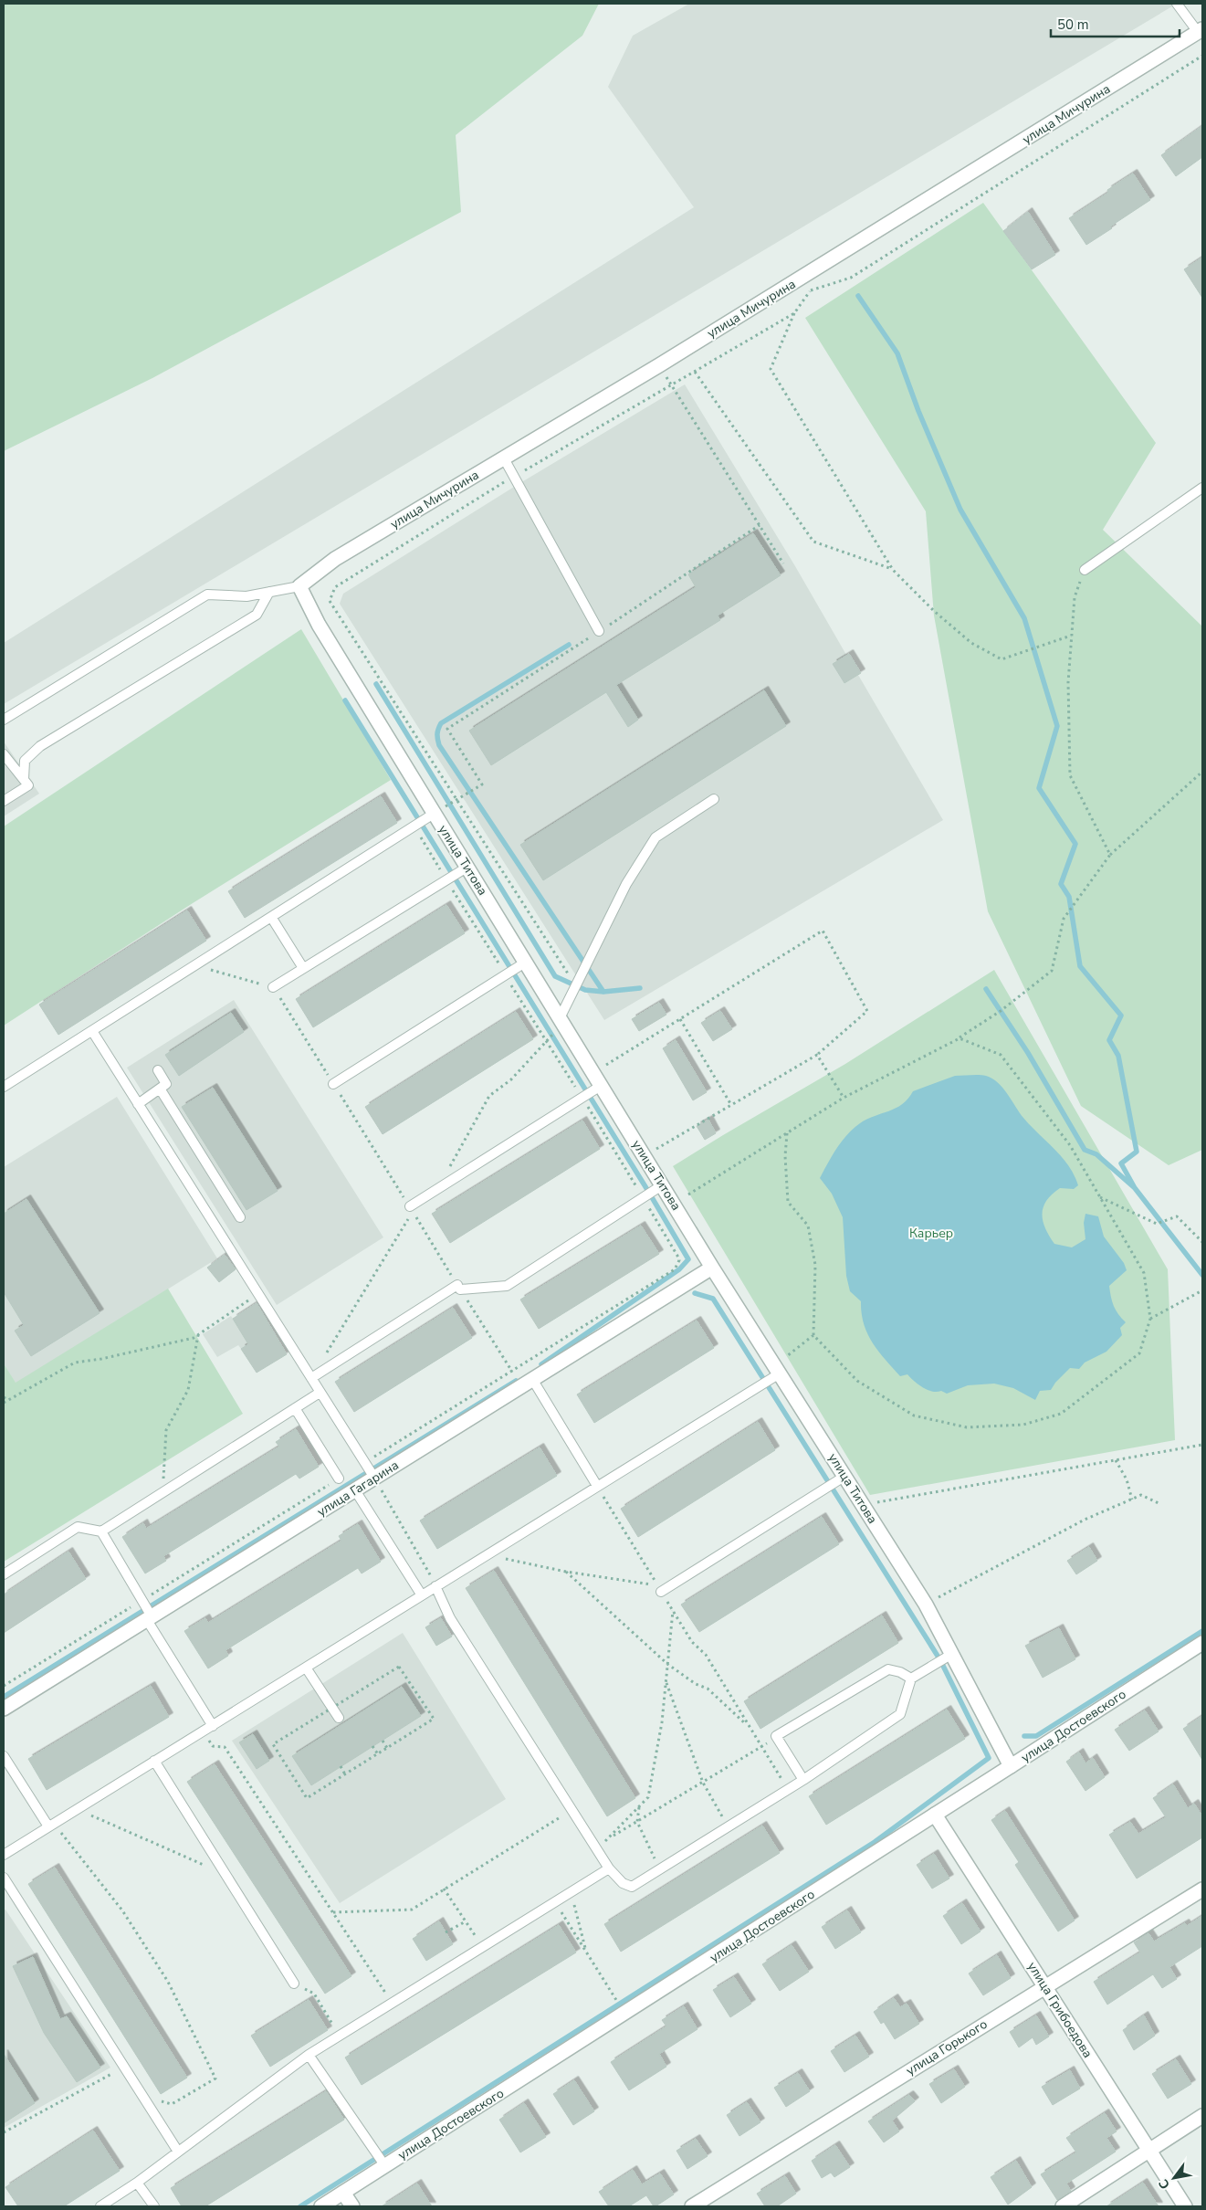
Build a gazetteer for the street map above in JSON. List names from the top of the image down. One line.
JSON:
{"streets":{"street":["улица Мичурина","улица Титова","улица Гагарина","улица Достоевского","улица Грибоедова","улица Горького"]},"crossings":[["улица Мичурина","улица Титова"],["улица Титова","улица Гагарина"],["улица Титова","улица Достоевского"],["улица Достоевского","улица Грибоедова"],["улица Грибоедова","улица Горького"]],"parks":["Карьер"],"scale_bar":"50 m","north":"bottom left"}
